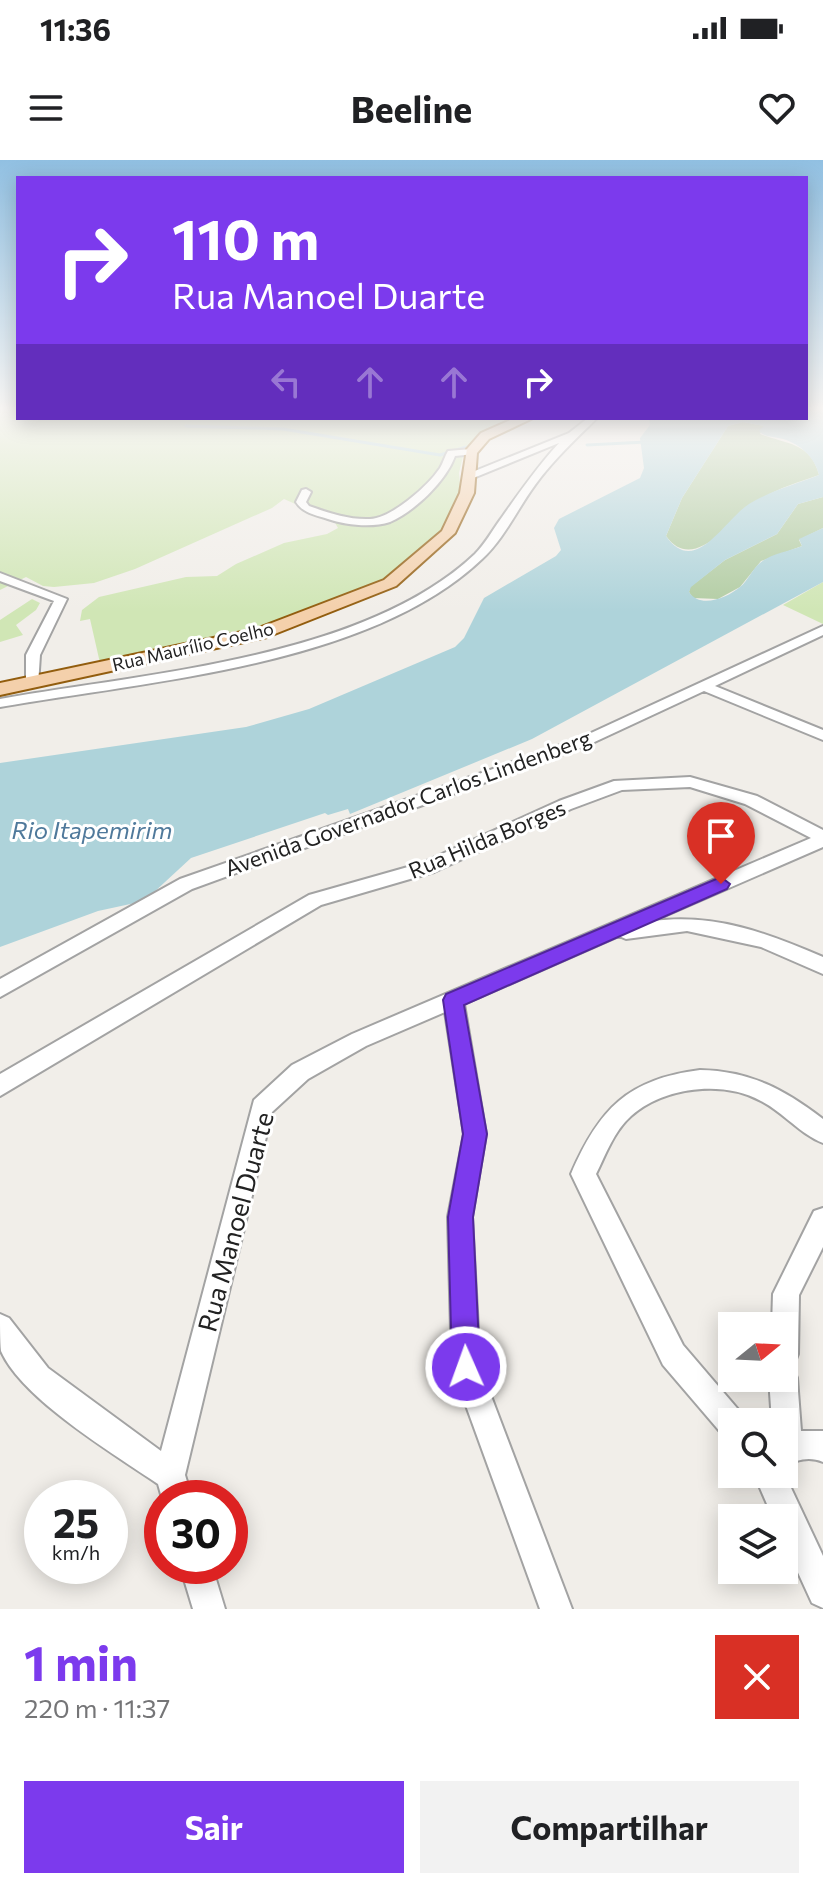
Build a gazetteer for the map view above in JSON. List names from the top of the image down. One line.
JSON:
{"streets":{"main road":["Rua Maurílio Coelho"],"street":["Avenida Governador Carlos Lindenberg","Rua Hilda Borges","Rua Manoel Duarte"]},"crossings":[["Rua Hilda Borges","Rua Manoel Duarte"]],"water":["Rio Itapemirim"],"north":"right","page":{"status":"11:36","header":"Beeline","turn":["110 m","Rua Manoel Duarte"],"speed":"25 km/h","limit":"30","heading":["1 min","220 m · 11:37"],"buttons":["Sair","Compartilhar"]}}
